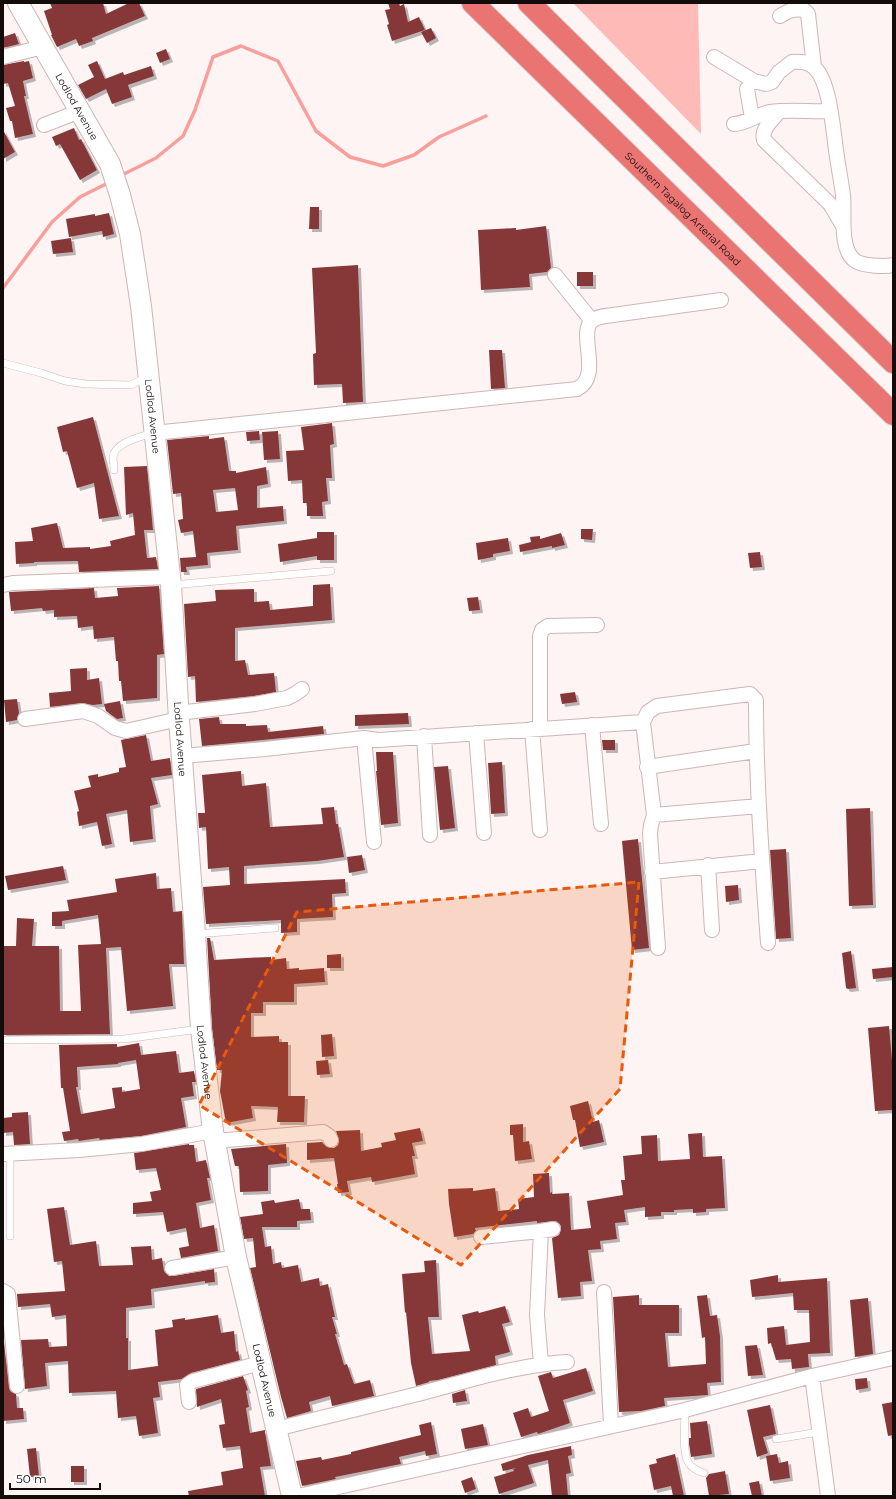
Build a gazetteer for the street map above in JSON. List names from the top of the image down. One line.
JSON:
{"streets":{"highway":["Southern Tagalog Arterial Road"],"main road":["Lodlod Avenue"]},"scale_bar":"50 m"}
